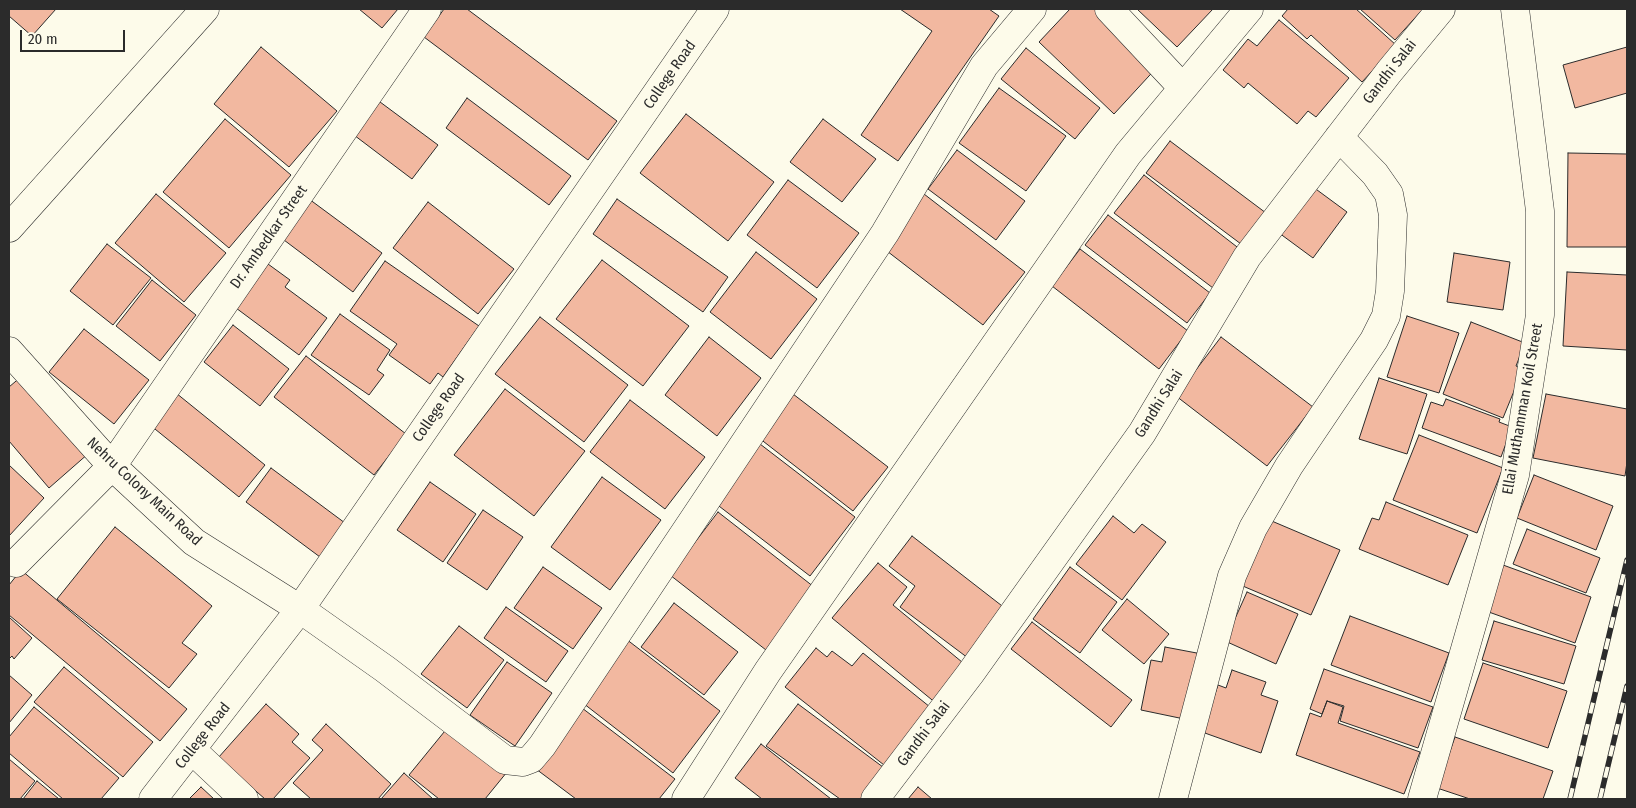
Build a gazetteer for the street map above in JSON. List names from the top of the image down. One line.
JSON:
{"streets":{"street":["Gandhi Salai","College Road","Dr. Ambedkar Street","Ellai Muthamman Koil Street","Nehru Colony Main Road"]},"crossings":[["College Road","Nehru Colony Main Road"],["Dr. Ambedkar Street","Nehru Colony Main Road"]],"scale_bar":"20 m"}
